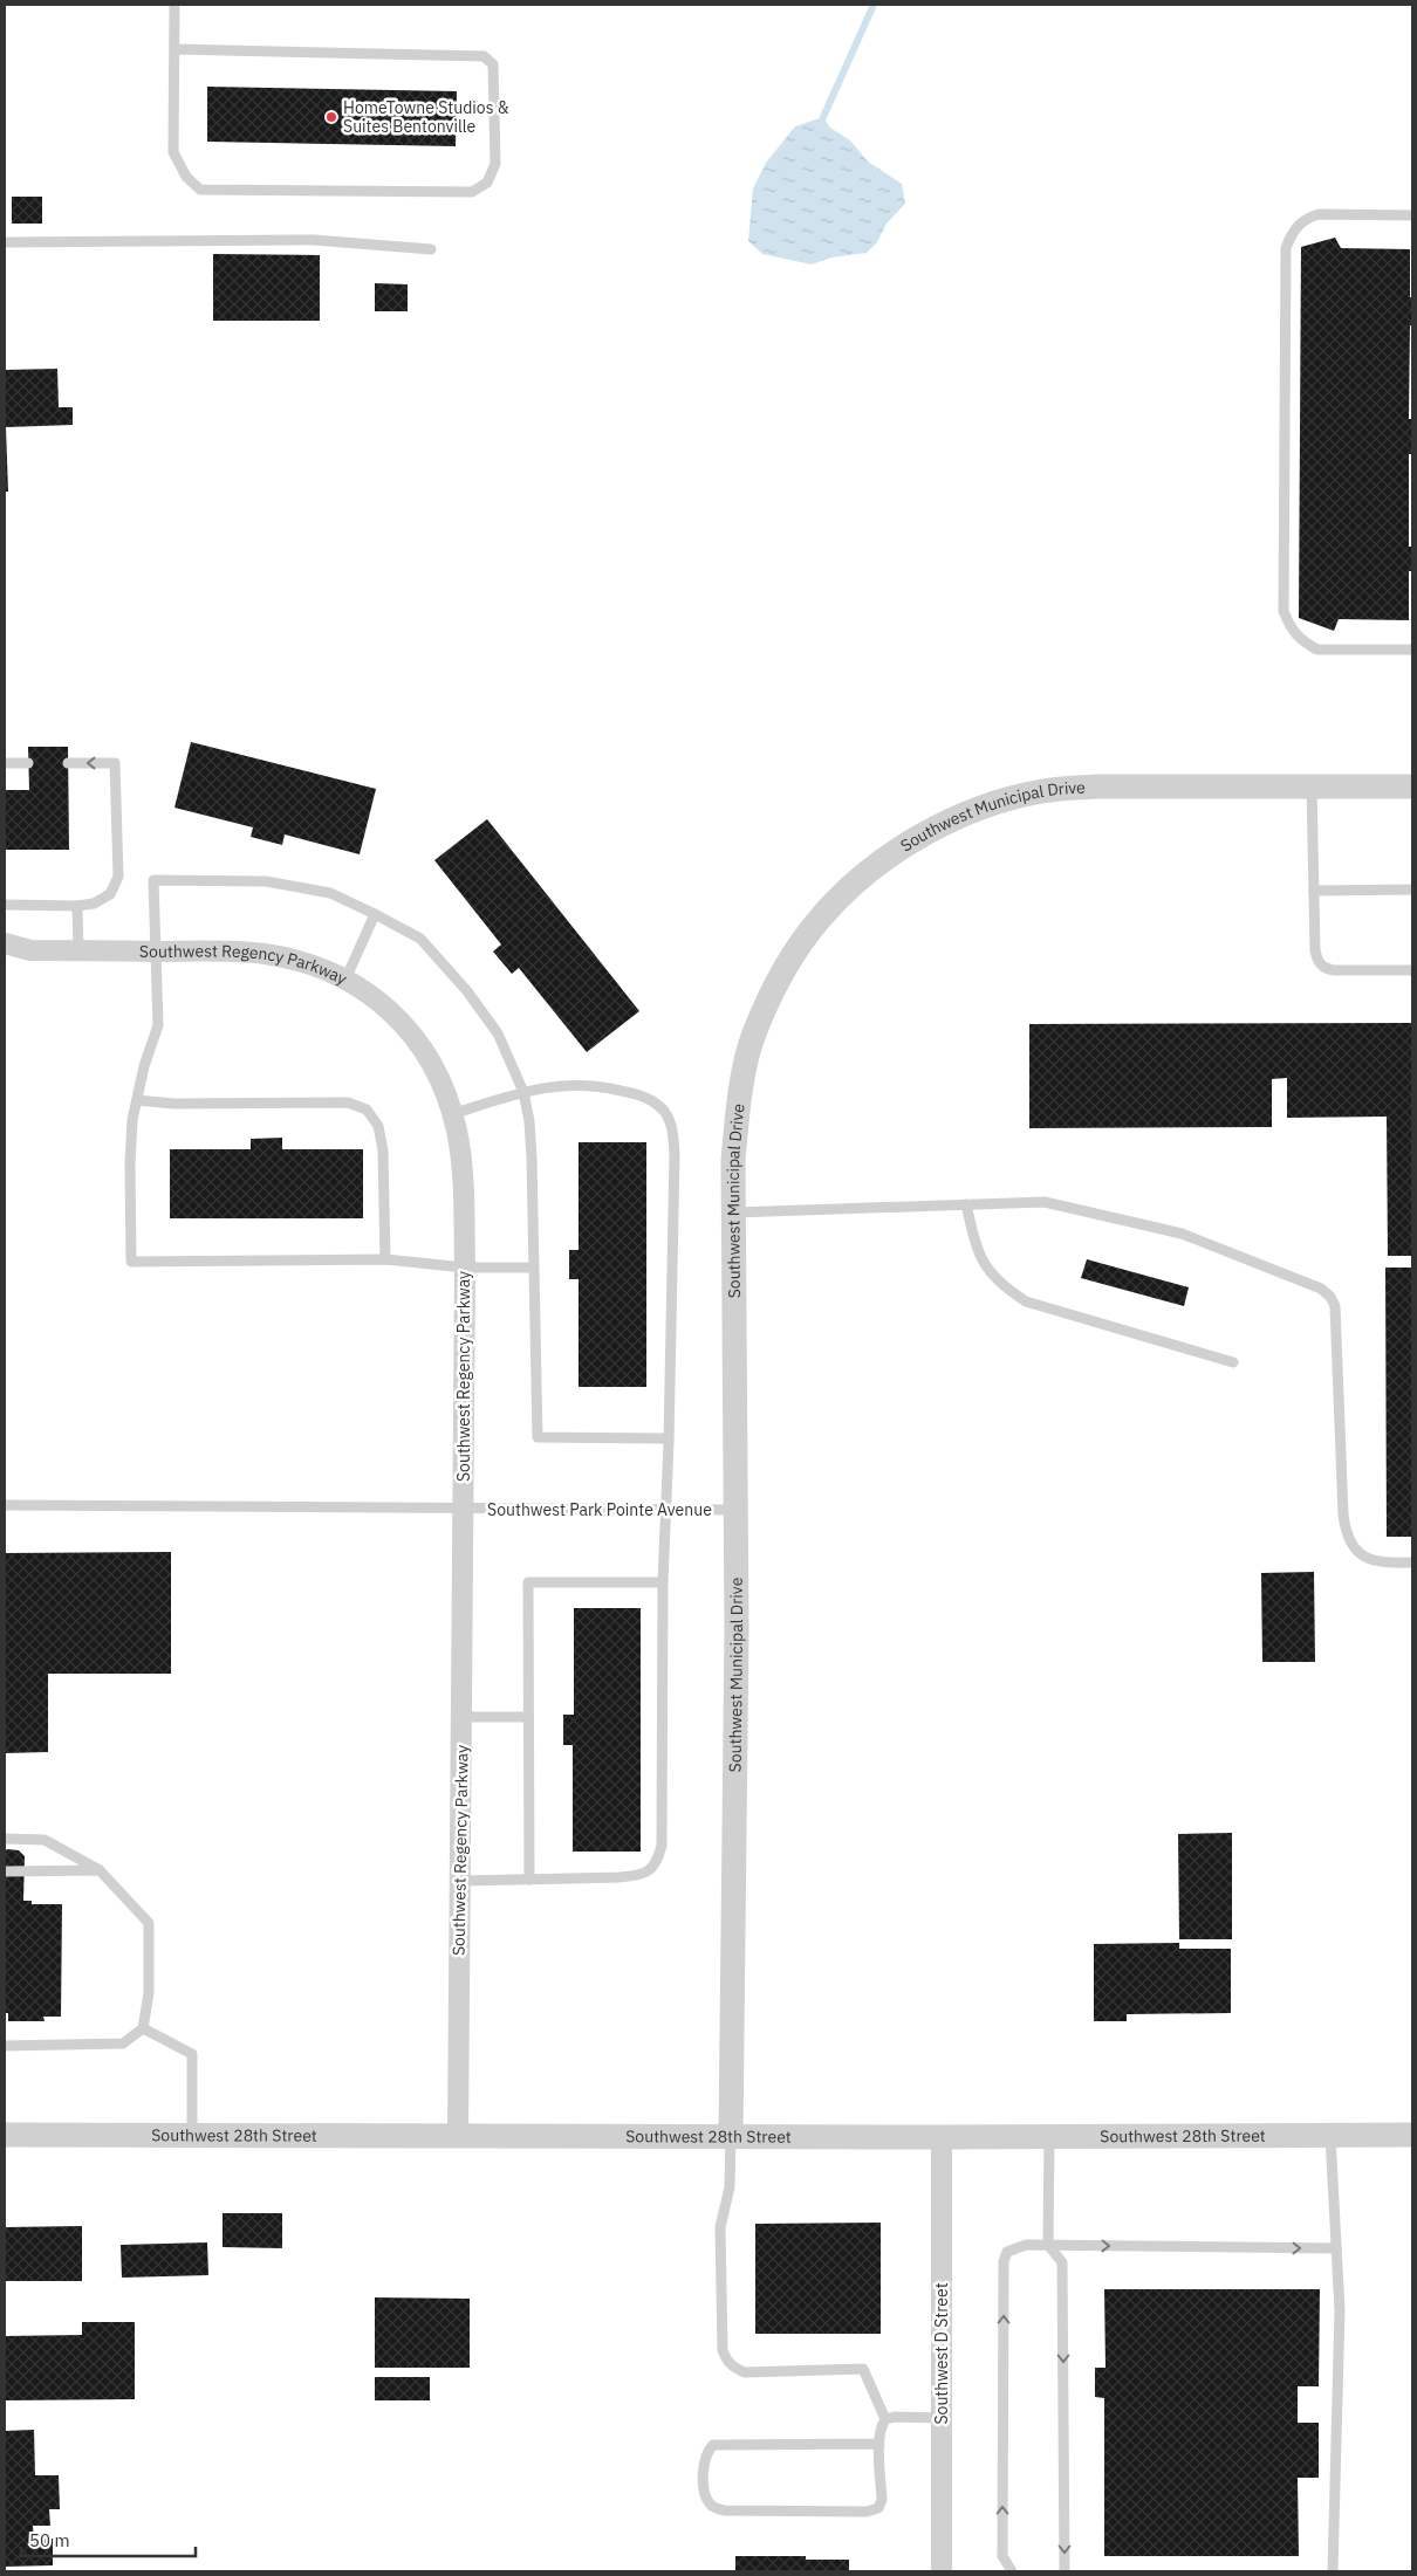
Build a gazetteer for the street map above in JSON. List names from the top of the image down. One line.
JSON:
{"streets":{"street":["Southwest Municipal Drive","Southwest Regency Parkway","Southwest 28th Street","Southwest D Street"],"lane":["Southwest Park Pointe Avenue"]},"crossings":[["Southwest Municipal Drive","Southwest Park Pointe Avenue"],["Southwest Municipal Drive","Southwest 28th Street"],["Southwest Regency Parkway","Southwest Park Pointe Avenue"],["Southwest Regency Parkway","Southwest 28th Street"],["Southwest 28th Street","Southwest D Street"]],"places":["HomeTowne Studios & Suites Bentonville"],"scale_bar":"50 m"}
